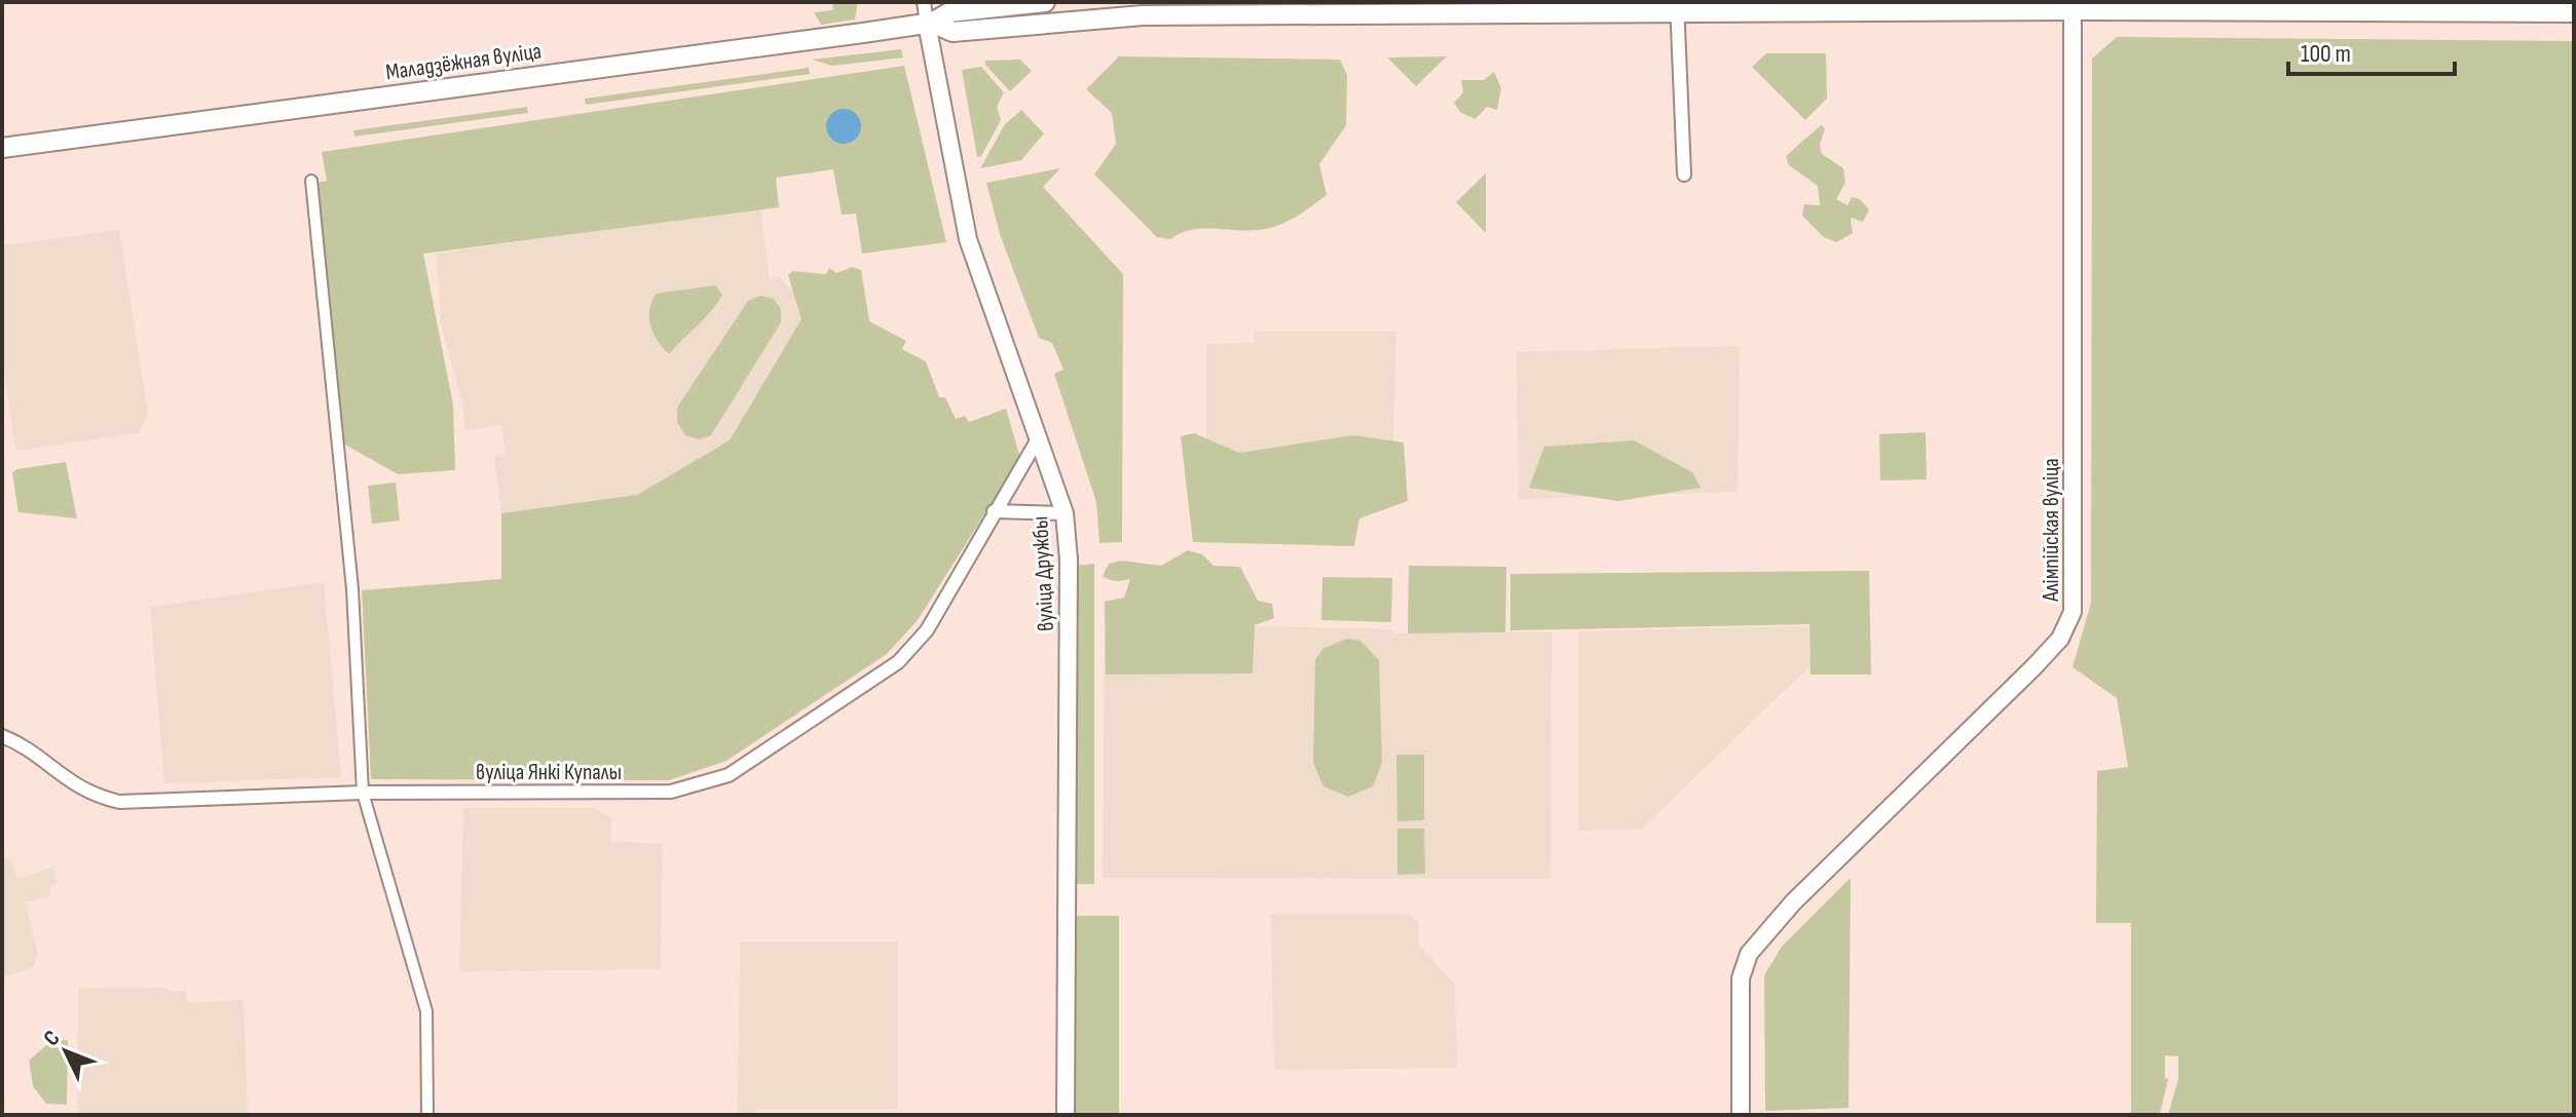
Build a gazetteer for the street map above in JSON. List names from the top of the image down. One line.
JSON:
{"streets":{"main road":["Маладзёжная вуліца"],"street":["Алімпійская вуліца","вуліца Дружбы","вуліца Янкі Купалы"]},"crossings":[["Маладзёжная вуліца","Алімпійская вуліца"],["Маладзёжная вуліца","вуліца Дружбы"],["вуліца Дружбы","вуліца Янкі Купалы"]],"scale_bar":"100 m","north":"top left"}
